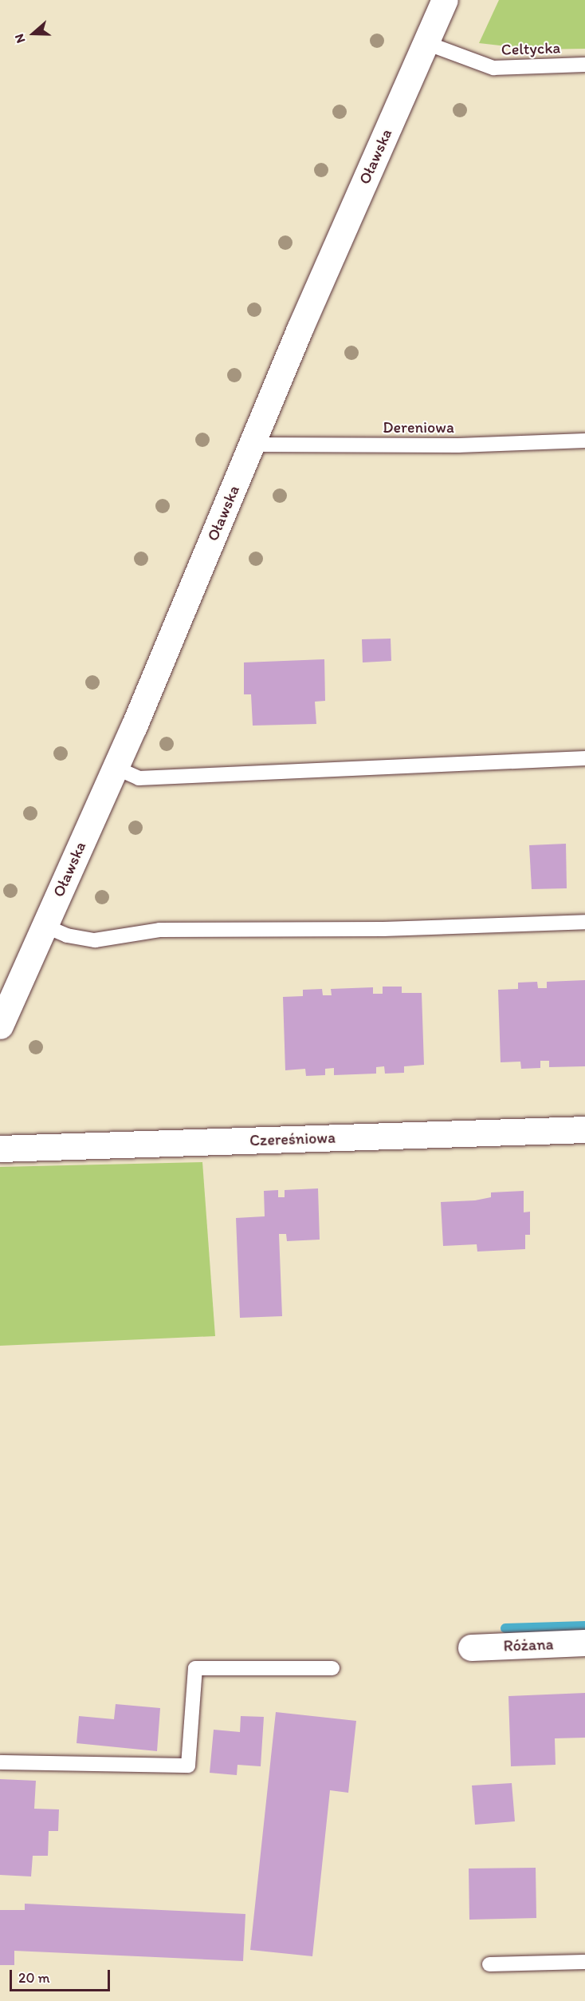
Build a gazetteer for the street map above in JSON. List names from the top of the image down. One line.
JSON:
{"streets":{"street":["Oławska","Czereśniowa","Różana"],"lane":["Celtycka","Dereniowa"]},"crossings":[["Celtycka","Oławska"],["Oławska","Dereniowa"]],"scale_bar":"20 m","north":"left"}
